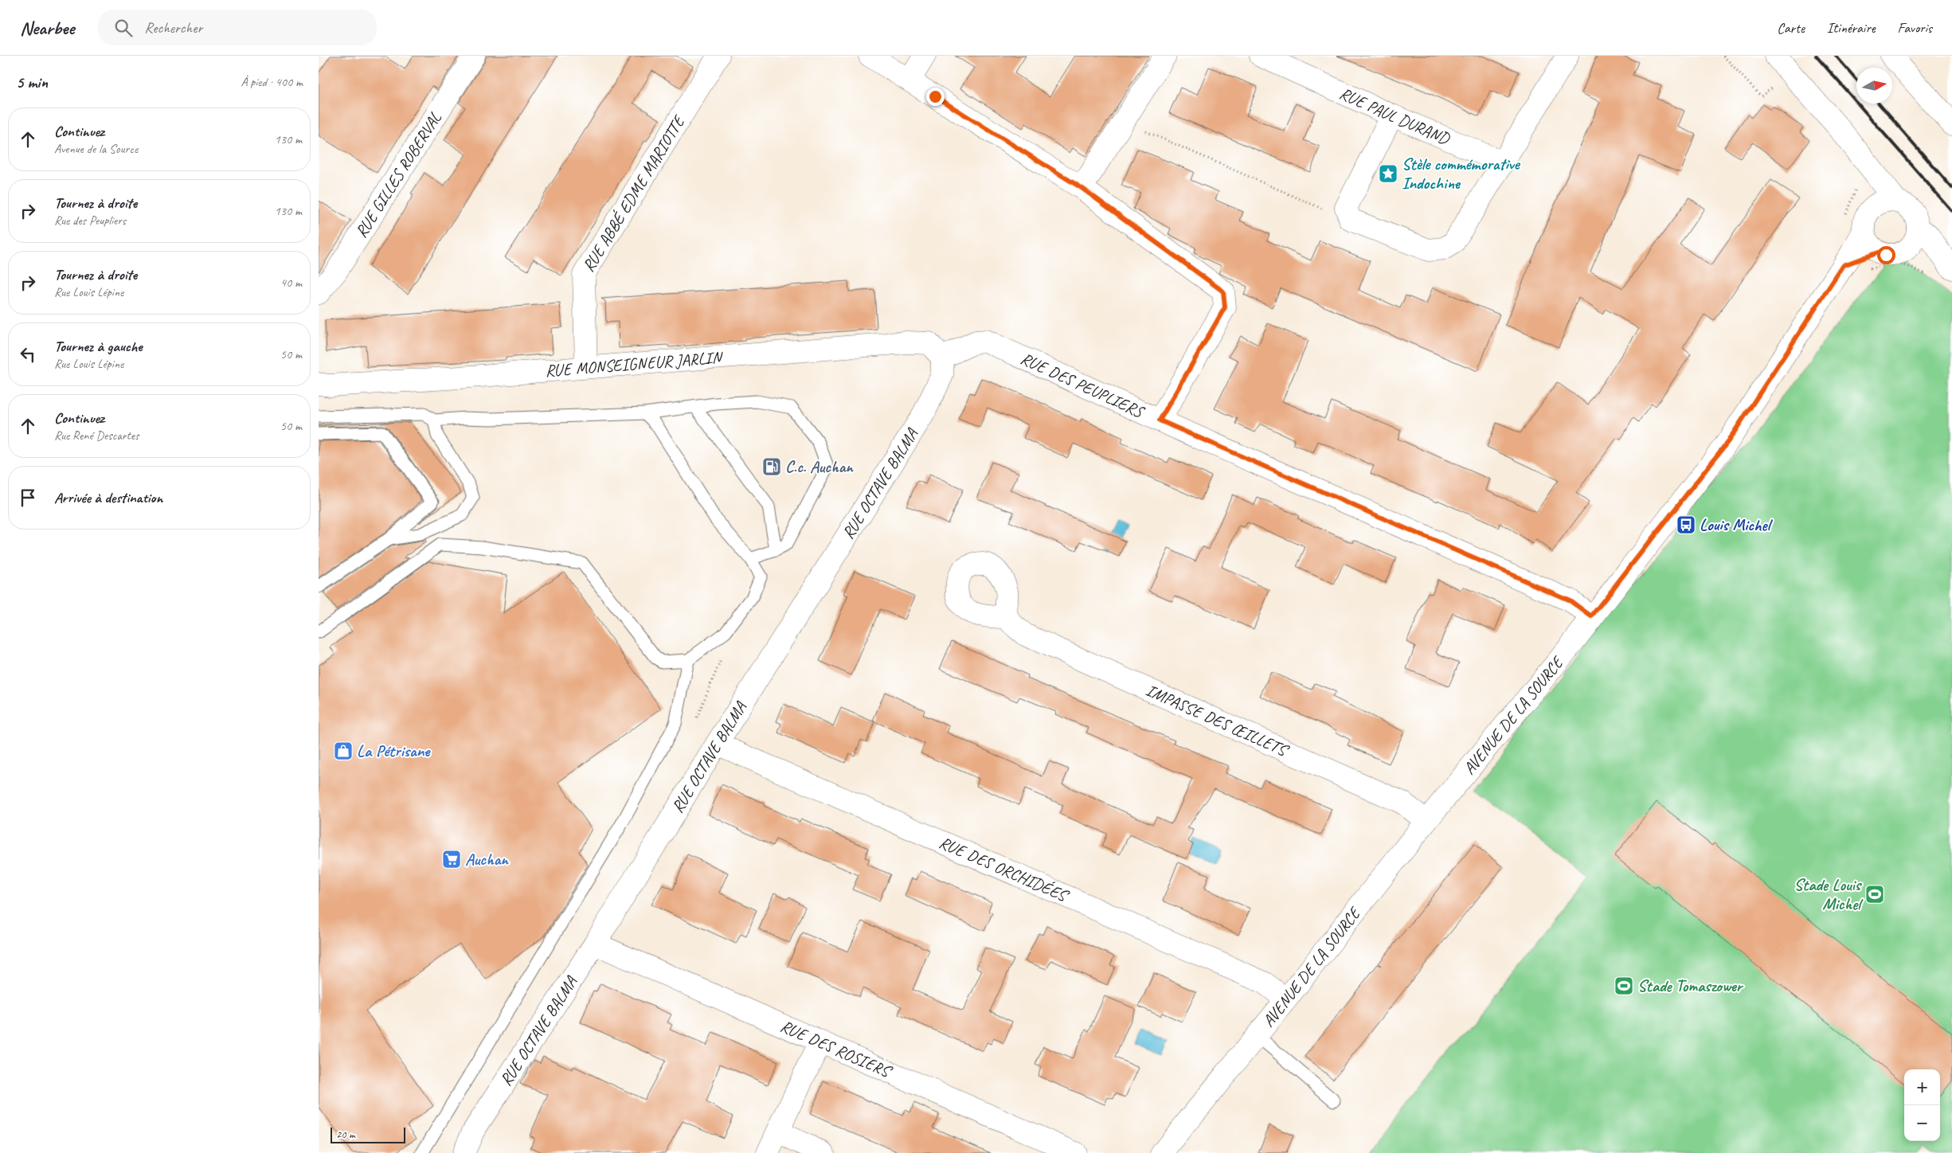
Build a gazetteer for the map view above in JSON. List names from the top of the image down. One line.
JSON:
{"streets":{"street":["RUE PAUL DURAND","RUE GILLES ROBERVAL","RUE ABBÉ EDME MARIOTTE","RUE MONSEIGNEUR JARLIN","RUE DES PEUPLIERS","RUE OCTAVE BALMA","AVENUE DE LA SOURCE","IMPASSE DES ŒILLETS","RUE DES ORCHIDÉES","RUE DES ROSIERS"]},"crossings":[["RUE ABBÉ EDME MARIOTTE","RUE MONSEIGNEUR JARLIN"],["RUE MONSEIGNEUR JARLIN","RUE DES PEUPLIERS"],["RUE MONSEIGNEUR JARLIN","RUE OCTAVE BALMA"],["RUE DES PEUPLIERS","RUE OCTAVE BALMA"],["RUE DES PEUPLIERS","AVENUE DE LA SOURCE"],["RUE OCTAVE BALMA","RUE DES ORCHIDÉES"],["RUE OCTAVE BALMA","RUE DES ROSIERS"],["AVENUE DE LA SOURCE","IMPASSE DES ŒILLETS"],["AVENUE DE LA SOURCE","RUE DES ORCHIDÉES"]],"places":{"place":["Stèle commémorative Indochine"],"fuel station":["C.c. Auchan"],"bus stop":["Louis Michel"],"shop":["La Pétrisane"],"supermarket":["Auchan"],"sports":["Stade Louis Michel","Stade Tomaszower"]},"scale_bar":"20 m","north":"right","page":{"header":"Nearbee","search":"Rechercher","nav":["Carte","Itinéraire","Favoris"],"heading":["5 min","À pied · 400 m"],"list":[["Continuez","Avenue de la Source","130 m"],["Tournez à droite","Rue des Peupliers","130 m"],["Tournez à droite","Rue Louis Lépine","40 m"],["Tournez à gauche","Rue Louis Lépine","50 m"],["Continuez","Rue René Descartes","50 m"],"Arrivée à destination"],"map_buttons":["+","−"],"scale":"20 m"}}
